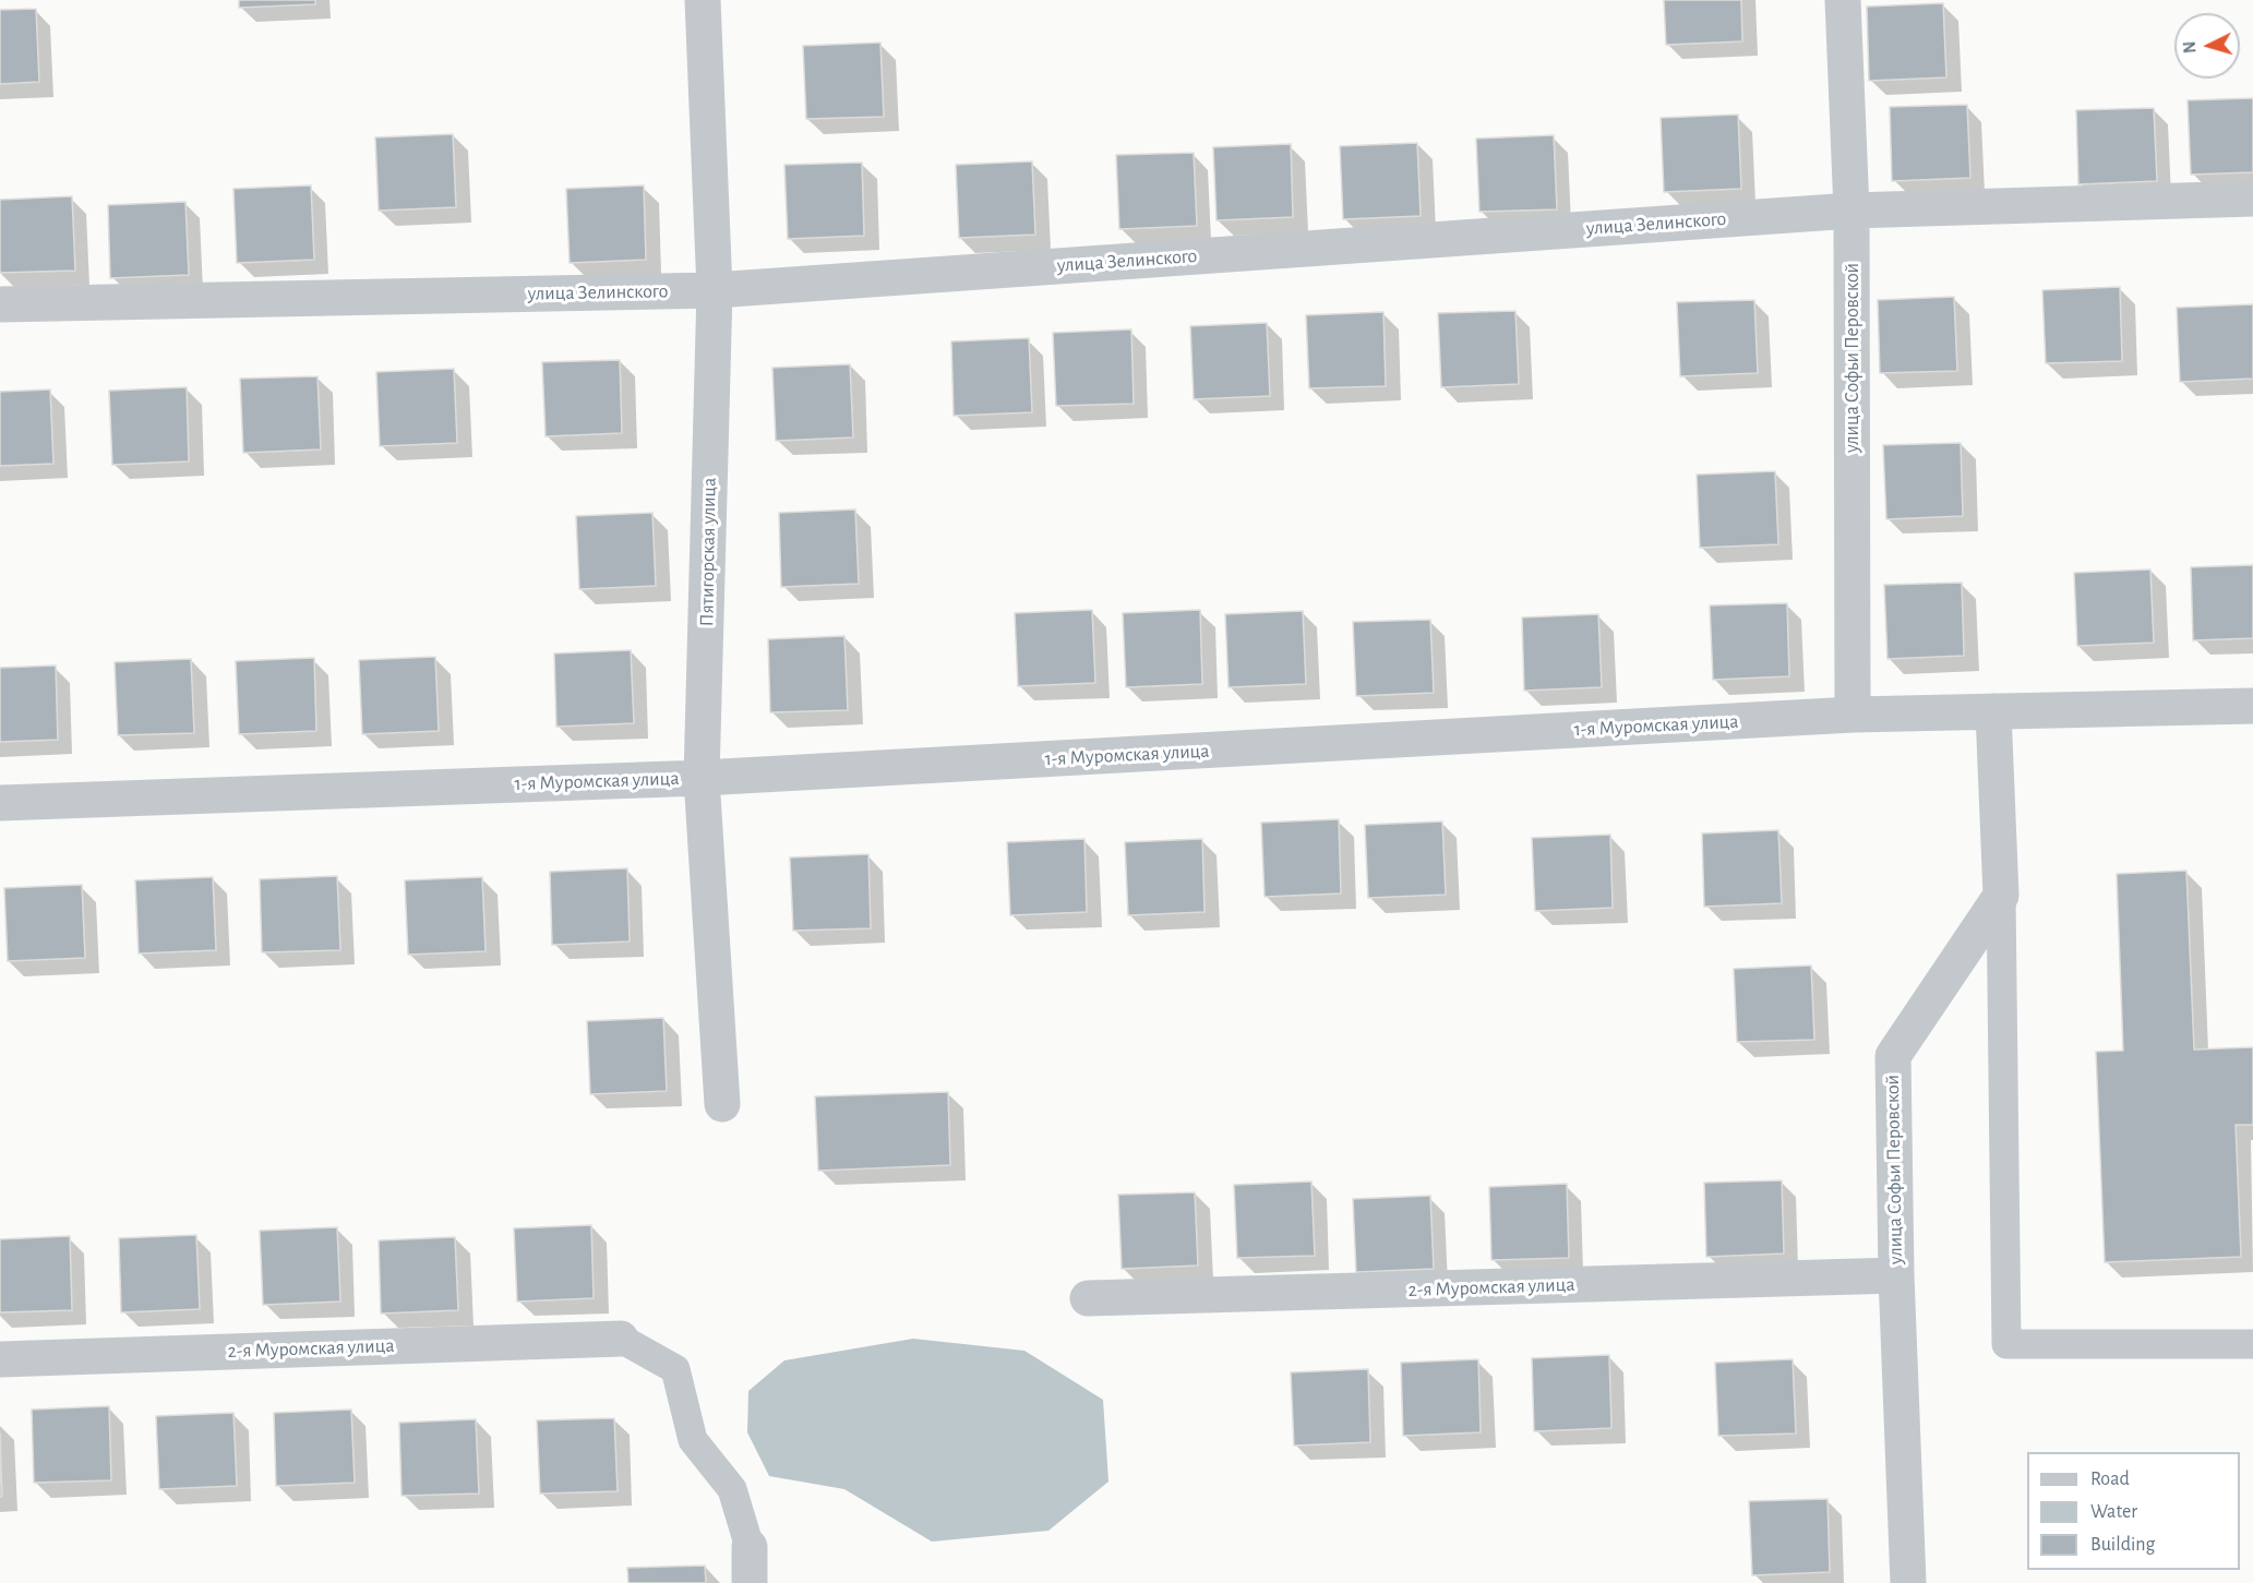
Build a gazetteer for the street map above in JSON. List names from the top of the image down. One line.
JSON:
{"streets":{"street":["улица Зелинского","улица Софьи Перовской","Пятигорская улица","1-я Муромская улица","2-я Муромская улица"]},"crossings":[["улица Зелинского","улица Софьи Перовской"],["улица Зелинского","Пятигорская улица"],["улица Софьи Перовской","1-я Муромская улица"],["улица Софьи Перовской","2-я Муромская улица"],["Пятигорская улица","1-я Муромская улица"]],"legend":["Road","Water","Building"],"north":"left"}
